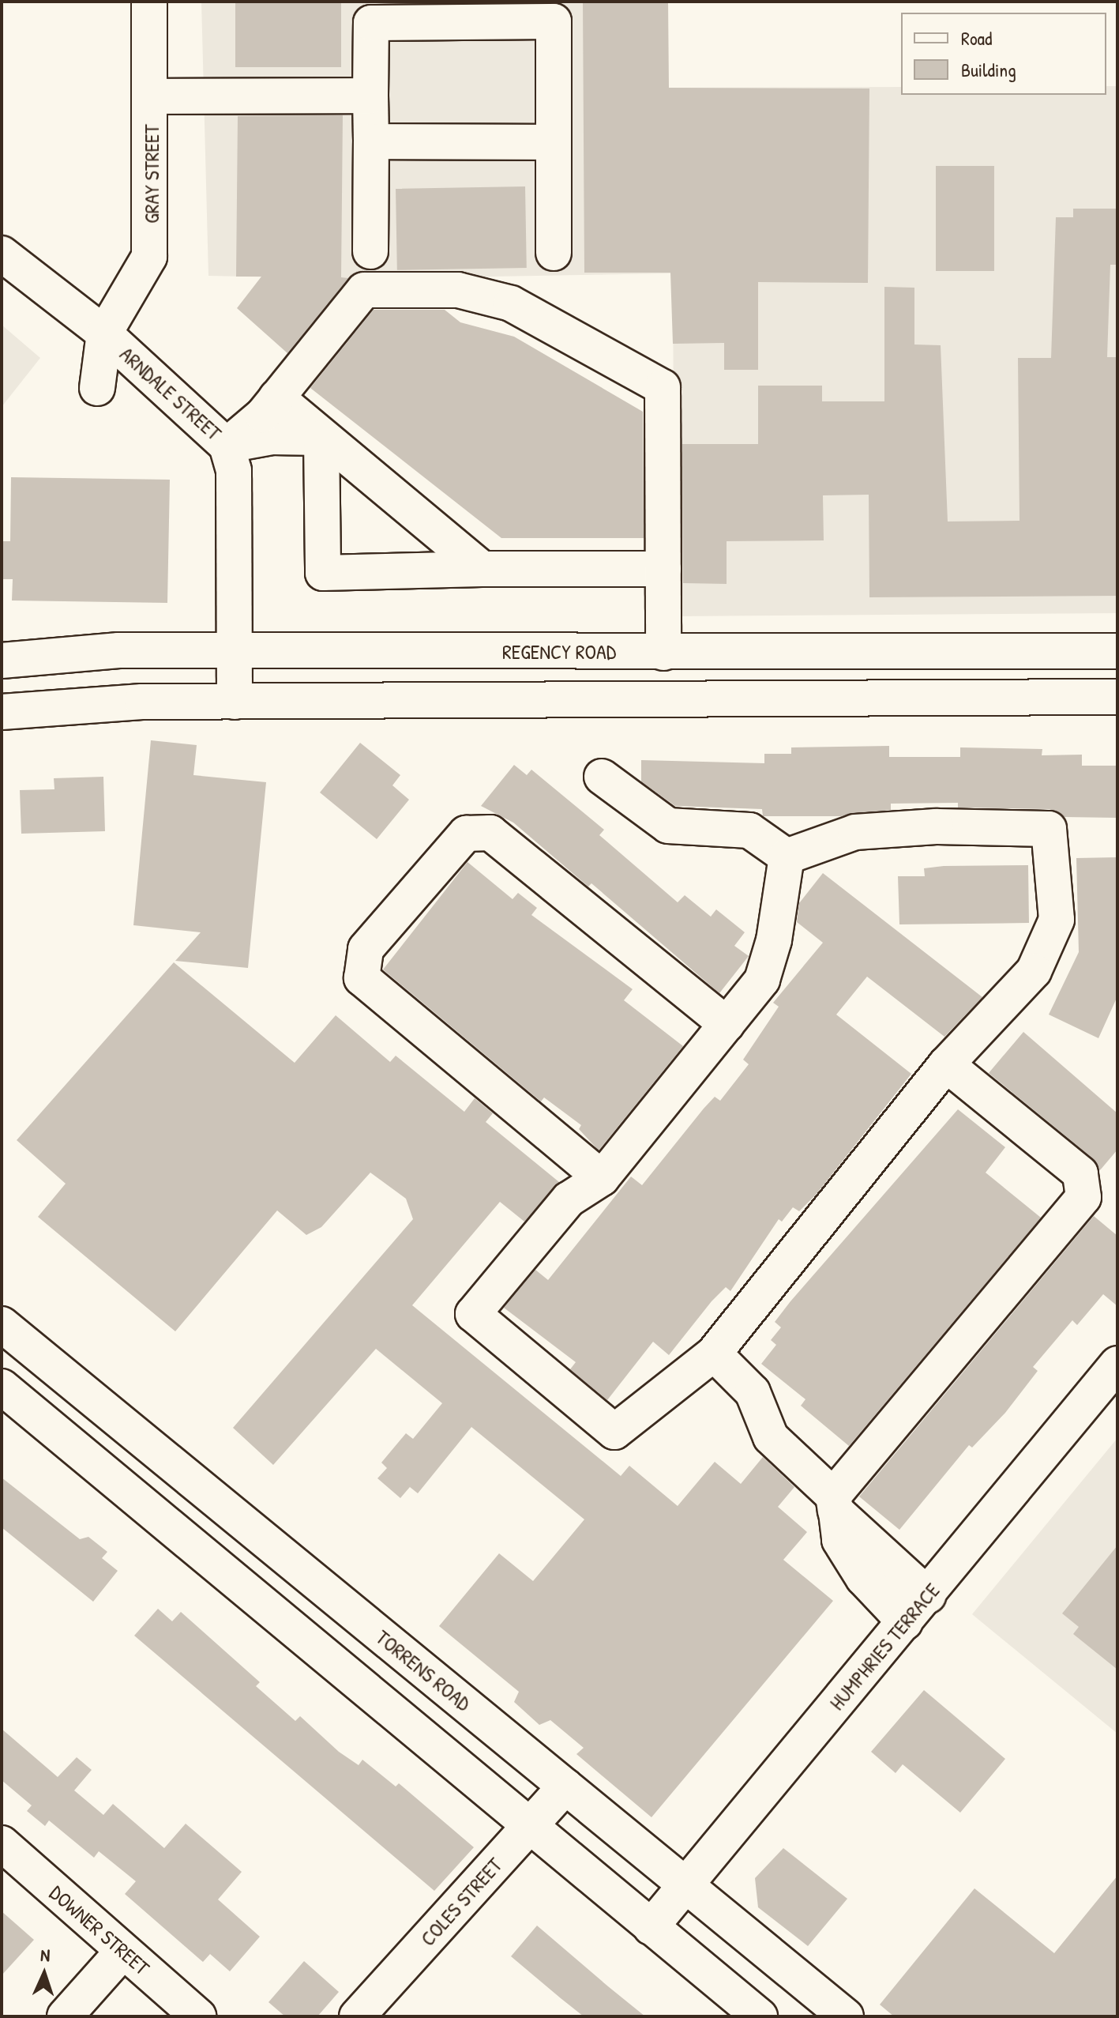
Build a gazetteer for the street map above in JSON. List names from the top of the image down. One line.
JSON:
{"streets":{"main road":["GRAY STREET","ARNDALE STREET","REGENCY ROAD","HUMPHRIES TERRACE","TORRENS ROAD","COLES STREET","DOWNER STREET"]},"crossings":[["GRAY STREET","ARNDALE STREET"],["ARNDALE STREET","REGENCY ROAD"],["HUMPHRIES TERRACE","TORRENS ROAD"],["TORRENS ROAD","COLES STREET"]],"legend":["Road","Building"],"north":"top"}
